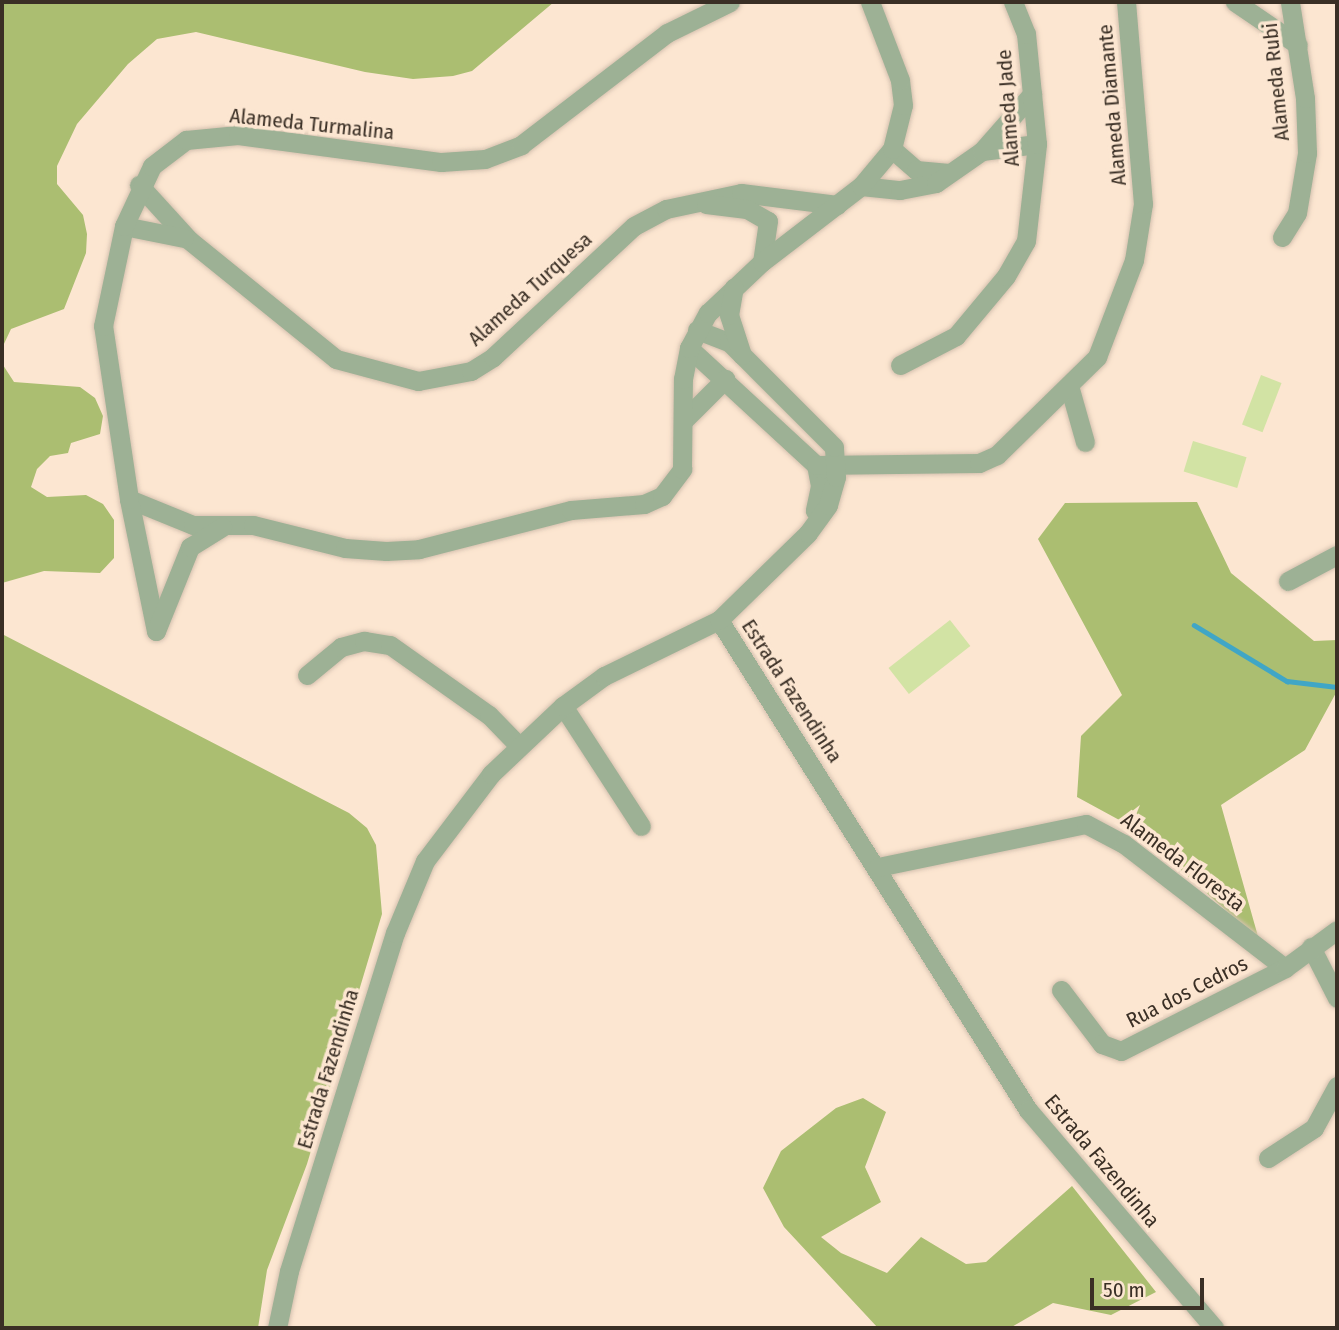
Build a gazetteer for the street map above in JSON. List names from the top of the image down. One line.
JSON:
{"streets":{"street":["Alameda Rubi","Alameda Diamante","Alameda Jade","Alameda Turmalina","Alameda Turquesa","Estrada Fazendinha","Alameda Floresta","Rua dos Cedros"]},"crossings":[["Alameda Turmalina","Alameda Turquesa"],["Estrada Fazendinha","Alameda Floresta"],["Alameda Floresta","Rua dos Cedros"]],"scale_bar":"50 m"}
